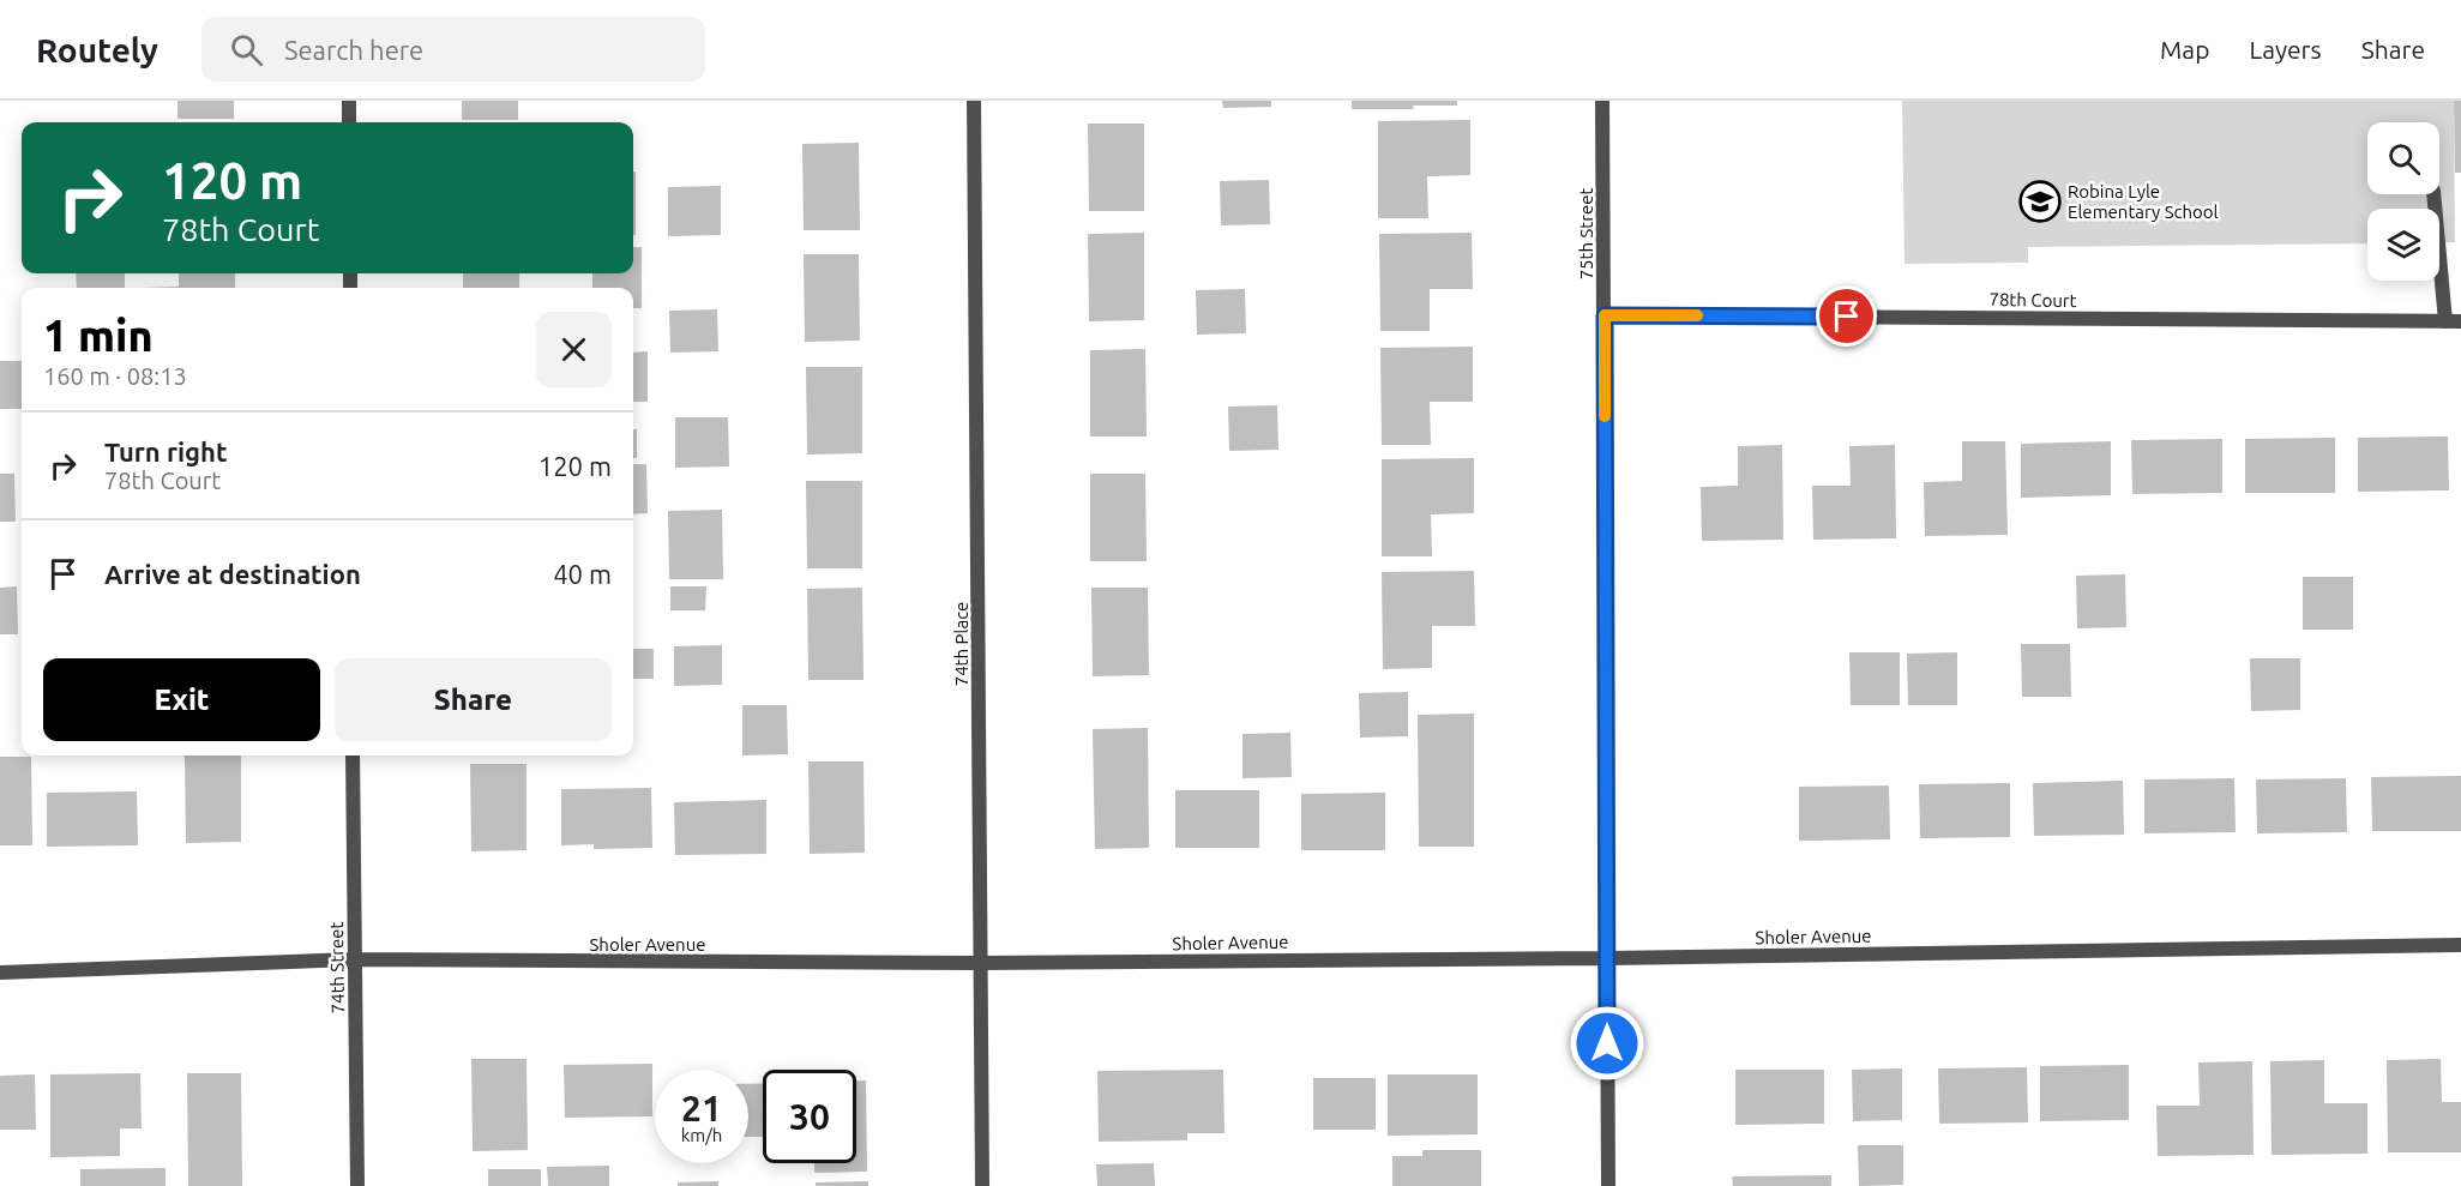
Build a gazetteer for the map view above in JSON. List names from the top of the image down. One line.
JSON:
{"streets":{"street":["75th Street","78th Court","74th Place","Sholer Avenue","74th Street"]},"crossings":[["75th Street","78th Court"],["75th Street","Sholer Avenue"],["74th Place","Sholer Avenue"],["Sholer Avenue","74th Street"]],"places":{"school or university":["Robina Lyle Elementary School"]},"page":{"header":"Routely","search":"Search here","nav":["Map","Layers","Share"],"turn":["120 m","78th Court"],"heading":["1 min","160 m · 08:13"],"list":[{"name":"Turn right","note":"78th Court","value":"120 m"},{"name":"Arrive at destination","value":"40 m"}],"buttons":["Exit","Share"],"speed":"21 km/h","limit":"30"}}
